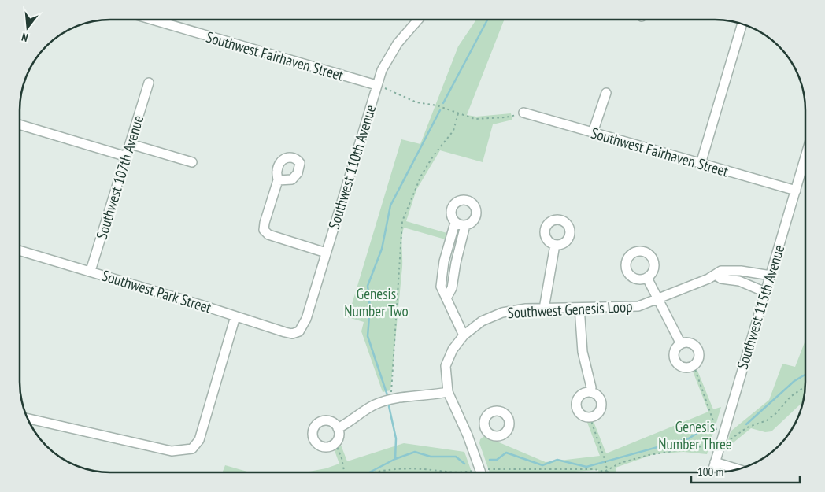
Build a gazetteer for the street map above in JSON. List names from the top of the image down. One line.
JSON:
{"streets":{"street":["Southwest Fairhaven Street","Southwest 110th Avenue","Southwest 107th Avenue","Southwest Park Street","Southwest 115th Avenue","Southwest Genesis Loop"]},"crossings":[["Southwest Fairhaven Street","Southwest 110th Avenue"],["Southwest Fairhaven Street","Southwest 115th Avenue"],["Southwest 110th Avenue","Southwest Park Street"],["Southwest 107th Avenue","Southwest Park Street"],["Southwest 115th Avenue","Southwest Genesis Loop"]],"parks":["Genesis Number Two","Genesis Number Three"],"scale_bar":"100 m","north":"bottom"}
